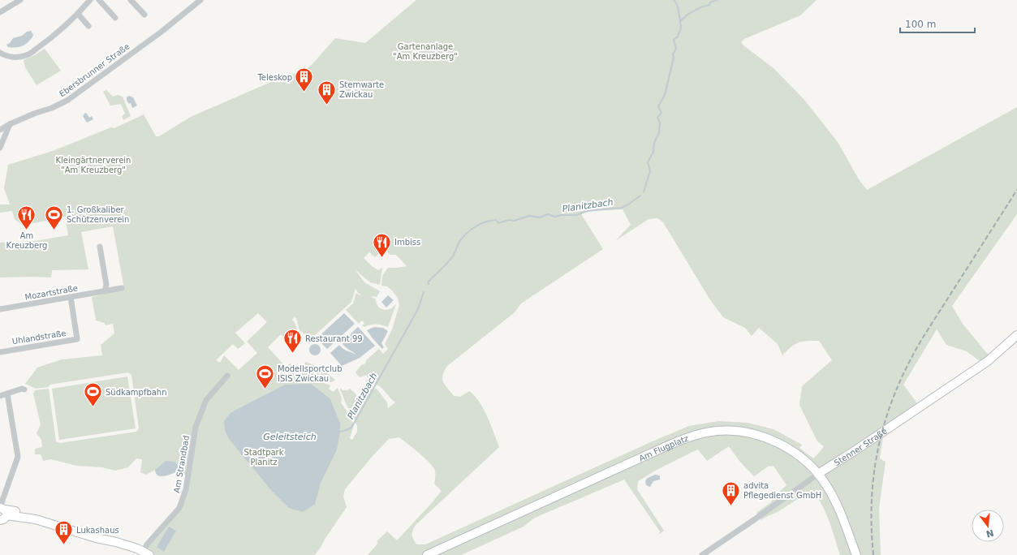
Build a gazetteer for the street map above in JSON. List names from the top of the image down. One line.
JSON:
{"streets":{"main road":["Stenner Straße","Am Flugplatz"],"street":["Ebersbrunner Straße","Mozartstraße","Uhlandstraße","Am Strandbad"]},"crossings":[["Mozartstraße","Uhlandstraße"],["Stenner Straße","Am Flugplatz"]],"water":["Planitzbach","Geleitsteich"],"parks":["Gartenanlage \"Am Kreuzberg\"","Kleingärtnerverein \"Am Kreuzberg\"","Stadtpark Planitz"],"places":{"building":["Teleskop","Sternwarte Zwickau","advita Pflegedienst GmbH","Lukashaus"],"restaurant":["Am Kreuzberg","Imbiss","Restaurant 99"],"sports":["1. Großkaliber Schützenverein","Modellsportclub ISIS Zwickau","Südkampfbahn"]},"scale_bar":"100 m","north":"bottom"}
